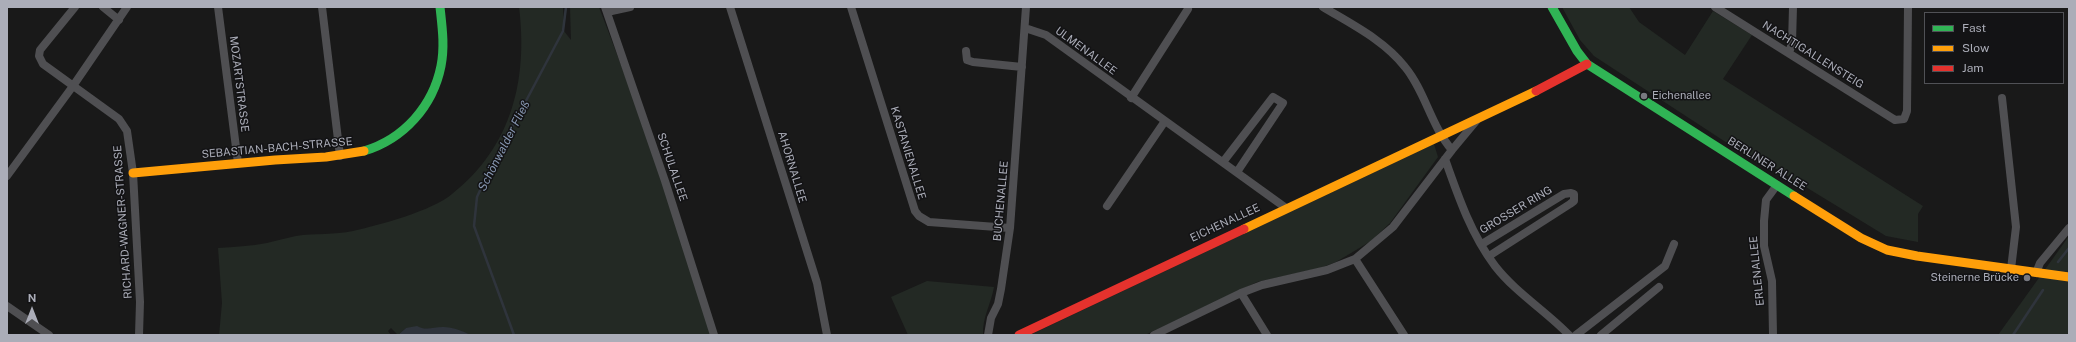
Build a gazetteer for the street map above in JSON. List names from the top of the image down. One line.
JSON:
{"streets":{"street":["ULMENALLEE","NACHTIGALLENSTEIG","MOZARTSTRASSE","SEBASTIAN-BACH-STRASSE","KASTANIENALLEE","BERLINER ALLEE","SCHULALLEE","AHORNALLEE","BUCHENALLEE","GROSSER RING","RICHARD-WAGNER-STRASSE","EICHENALLEE","ERLENALLEE"]},"crossings":[["ULMENALLEE","BUCHENALLEE"],["ULMENALLEE","EICHENALLEE"],["MOZARTSTRASSE","SEBASTIAN-BACH-STRASSE"],["SEBASTIAN-BACH-STRASSE","RICHARD-WAGNER-STRASSE"],["KASTANIENALLEE","BUCHENALLEE"],["BERLINER ALLEE","EICHENALLEE"],["BERLINER ALLEE","ERLENALLEE"],["GROSSER RING","EICHENALLEE"]],"water":["Schönwalder Fließ"],"places":["Eichenallee","Steinerne Brücke"],"legend":["Fast","Slow","Jam"],"north":"top"}
